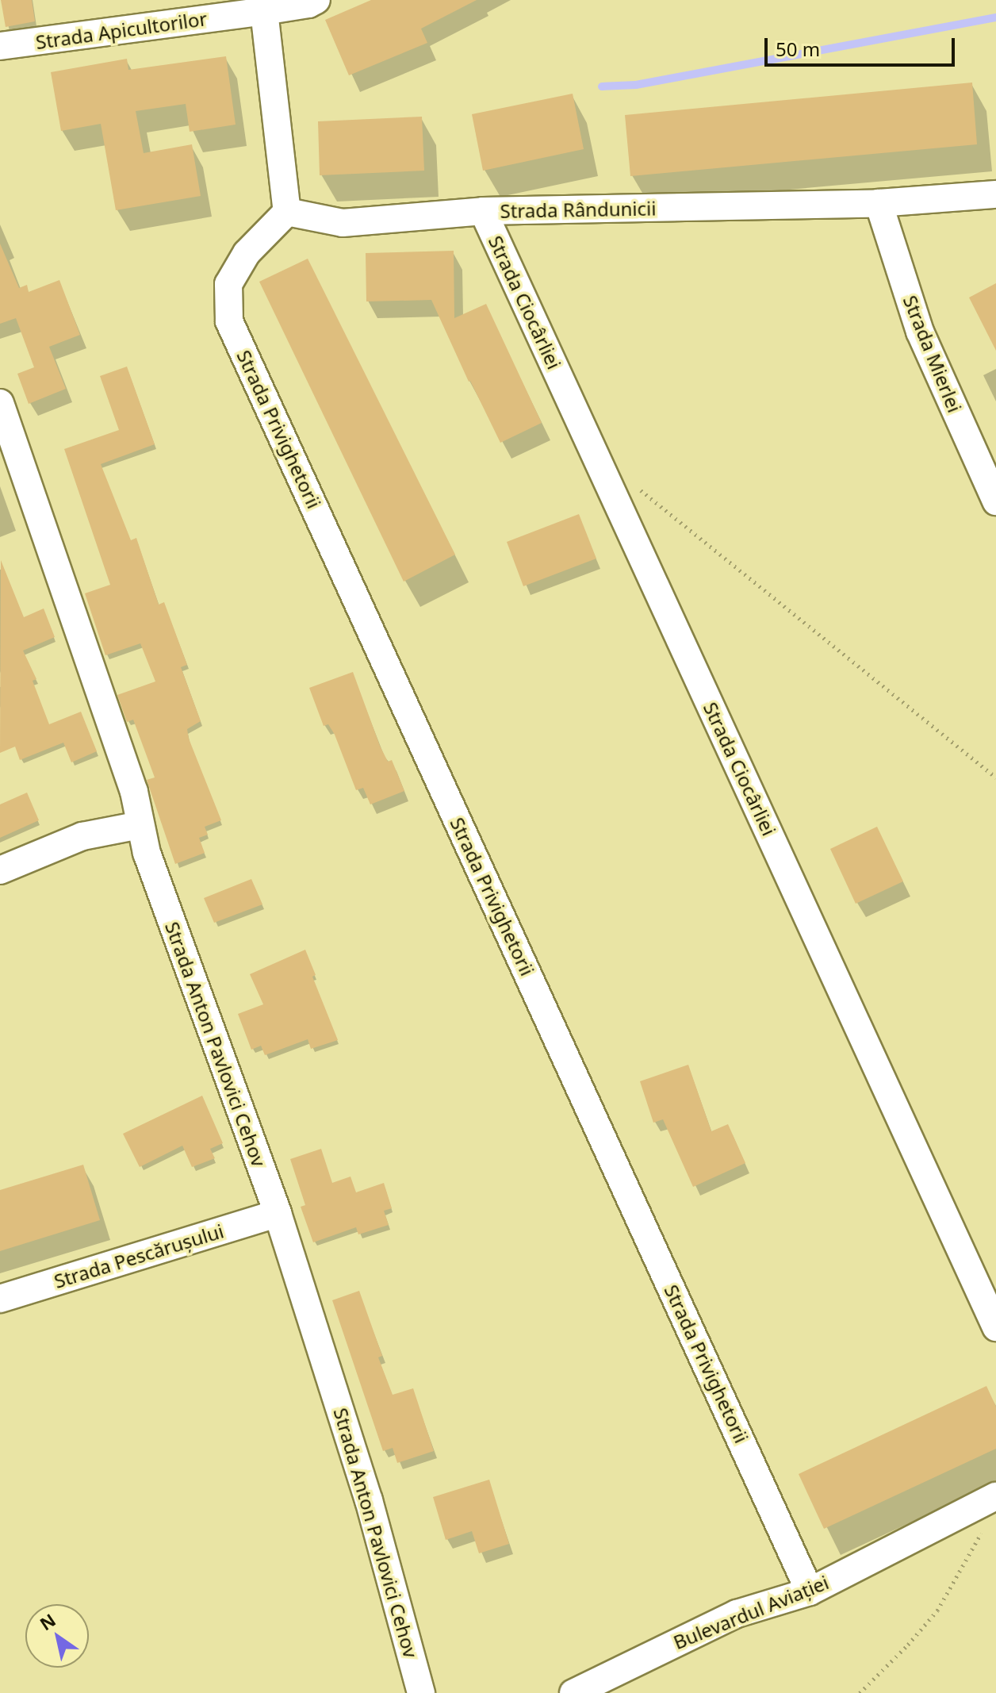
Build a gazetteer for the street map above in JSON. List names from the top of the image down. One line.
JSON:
{"streets":{"street":["Strada Apicultorilor","Strada Rândunicii","Strada Ciocârliei","Strada Mierlei","Strada Privighetorii","Strada Anton Pavlovici Cehov","Strada Pescărușului","Bulevardul Aviației"]},"crossings":[["Strada Rândunicii","Strada Ciocârliei"],["Strada Rândunicii","Strada Mierlei"],["Strada Rândunicii","Strada Privighetorii"],["Strada Privighetorii","Bulevardul Aviației"],["Strada Anton Pavlovici Cehov","Strada Pescărușului"]],"scale_bar":"50 m","north":"top left"}
